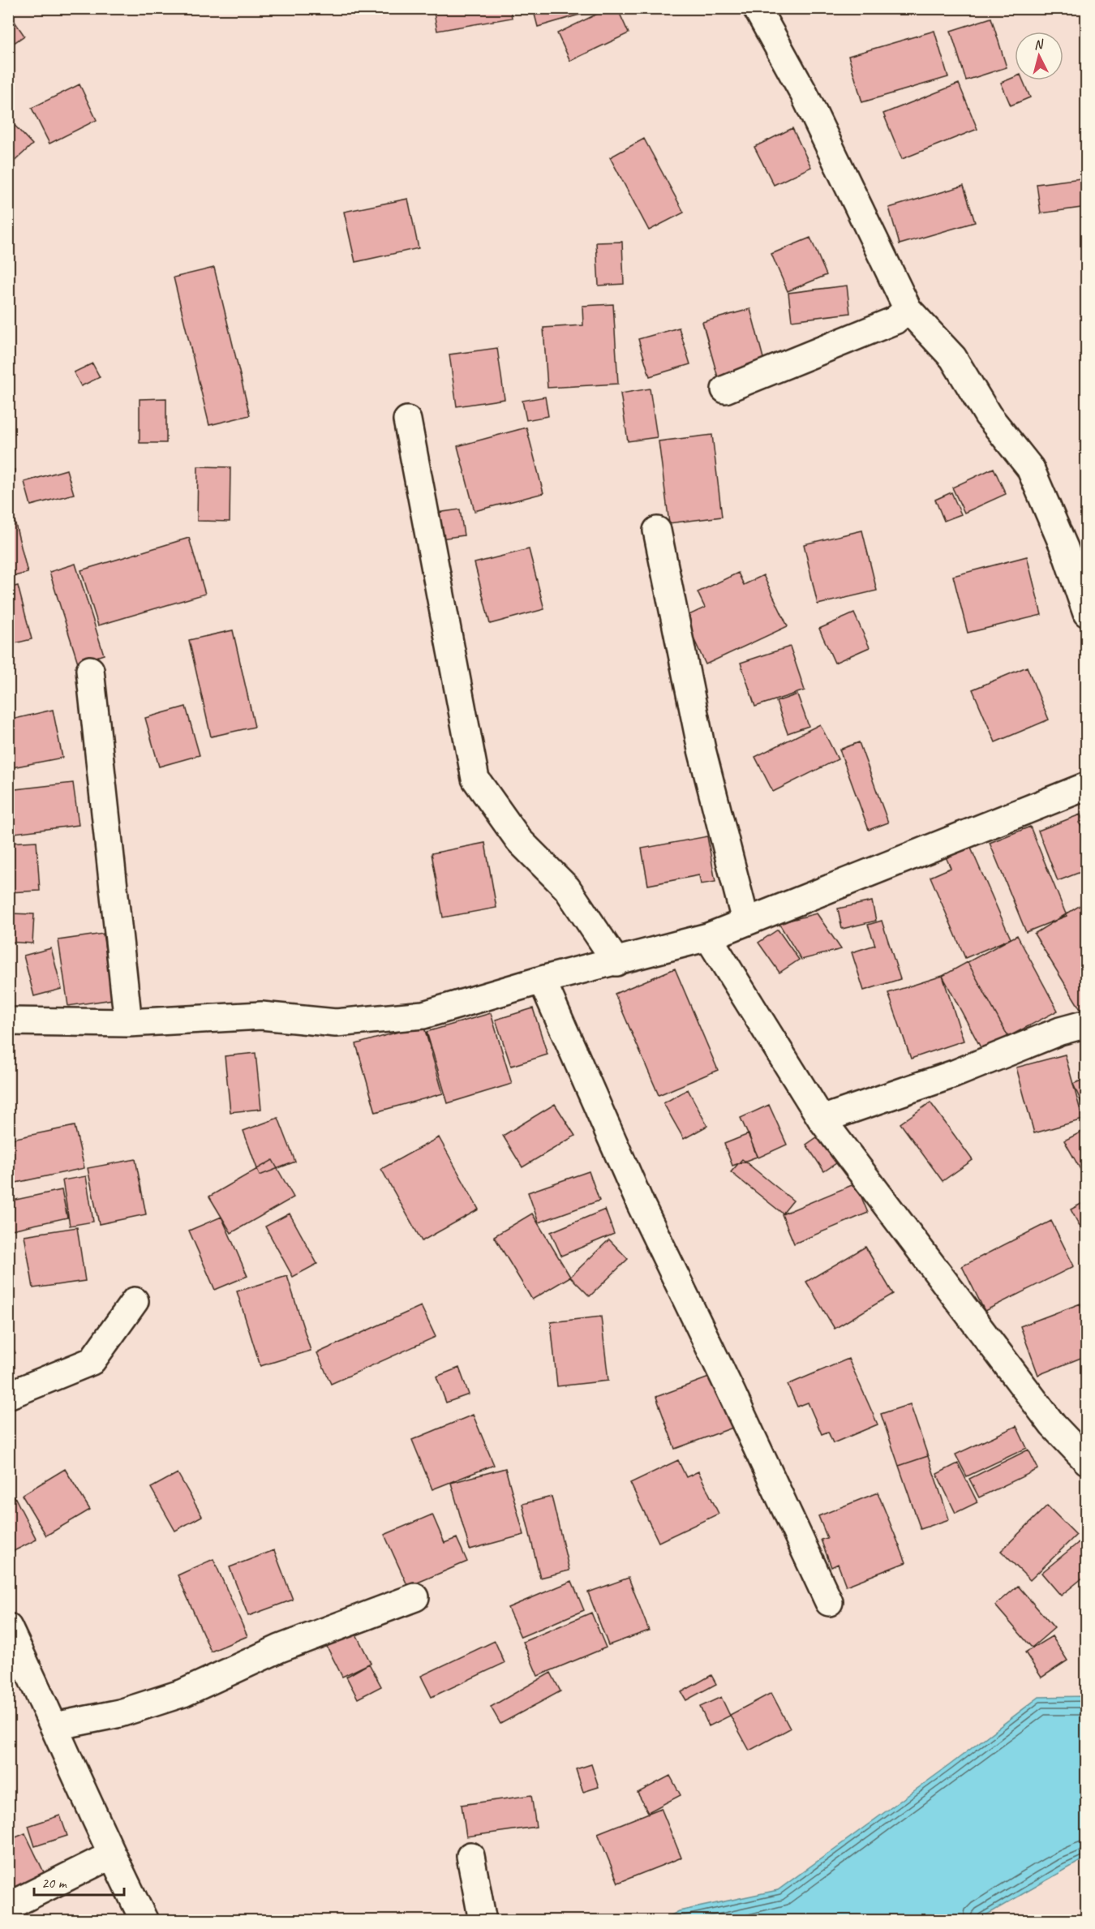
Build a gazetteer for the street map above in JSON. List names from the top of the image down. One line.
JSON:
{"scale_bar":"20 m","north":"top"}
